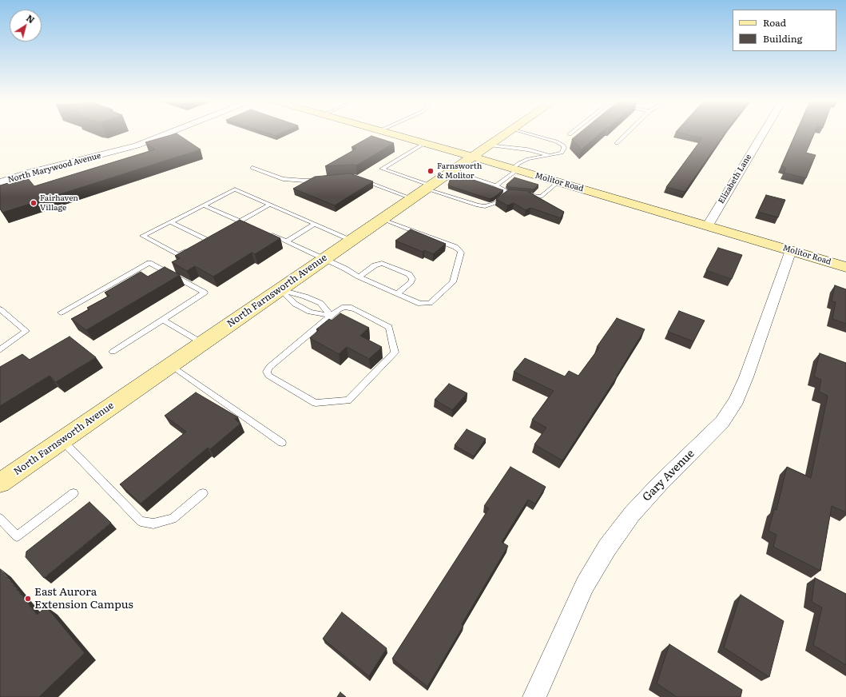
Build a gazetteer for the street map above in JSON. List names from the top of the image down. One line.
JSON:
{"streets":{"main road":["Molitor Road","North Farnsworth Avenue"],"street":["North Marywood Avenue","Elizabeth Lane","Gary Avenue"]},"crossings":[["Elizabeth Lane","Molitor Road"],["Molitor Road","North Farnsworth Avenue"],["Molitor Road","Gary Avenue"]],"places":["Farnsworth & Molitor","Fairhaven Village","East Aurora Extension Campus"],"legend":["Road","Building"],"north":"top right"}
